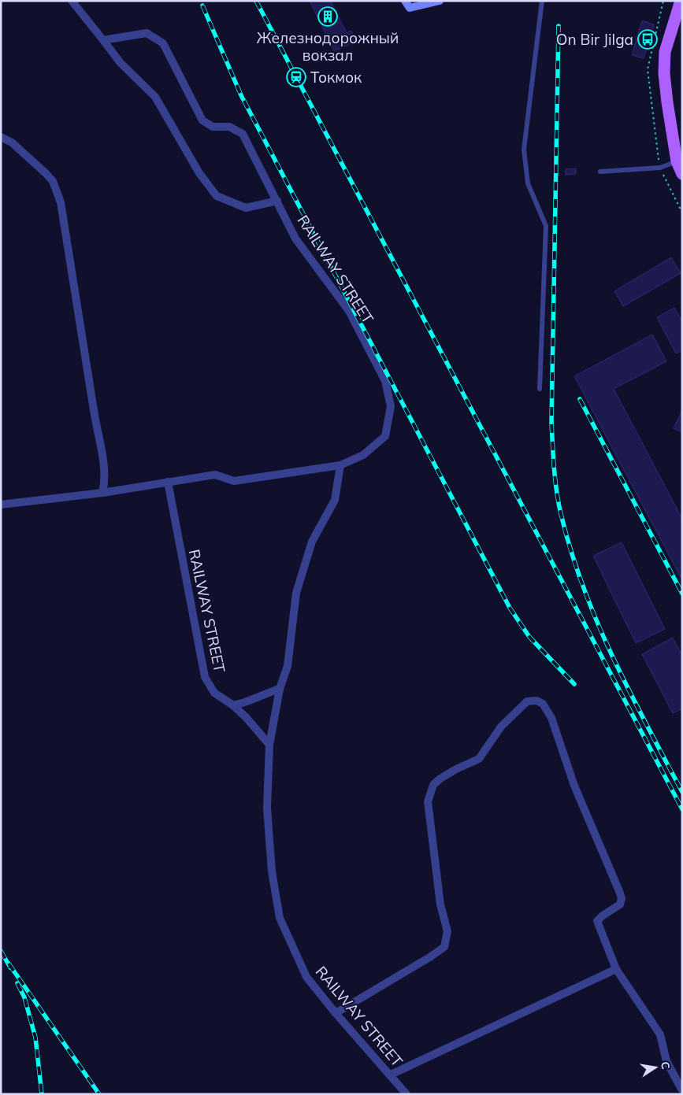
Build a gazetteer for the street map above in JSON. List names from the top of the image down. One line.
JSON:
{"streets":{"street":["RAILWAY STREET"]},"places":{"building":["Железнодорожный вокзал"],"bus stop":["On Bir Jilga"],"station":["Токмок"]},"north":"right"}
